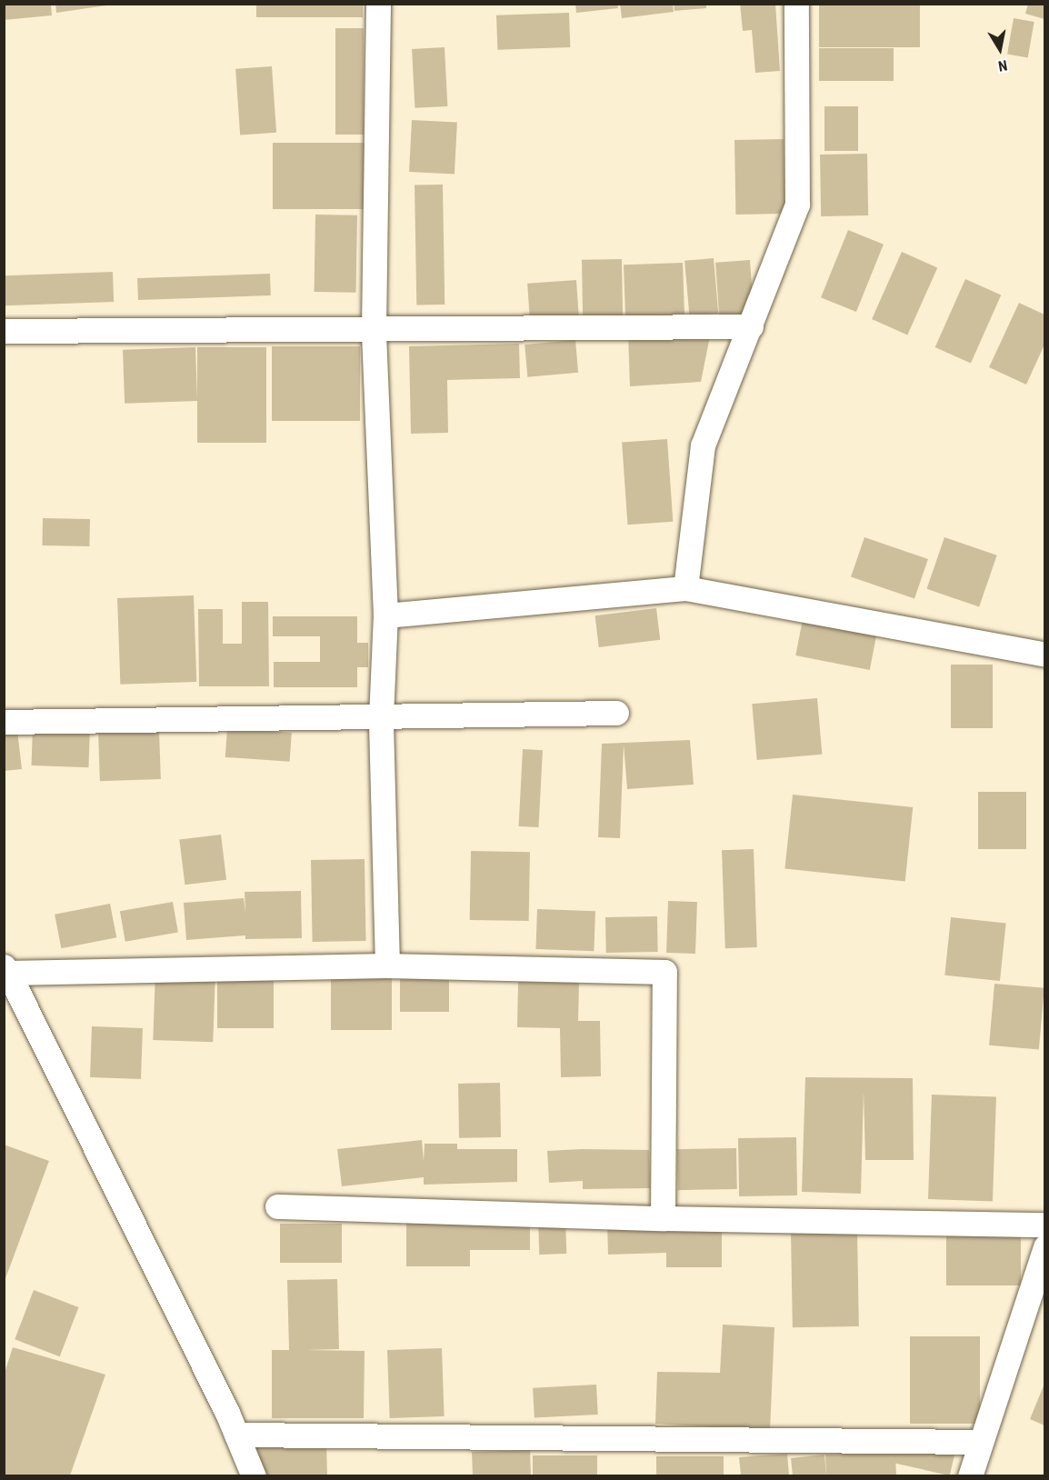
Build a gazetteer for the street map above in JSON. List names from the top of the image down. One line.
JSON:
{"north":"bottom"}
